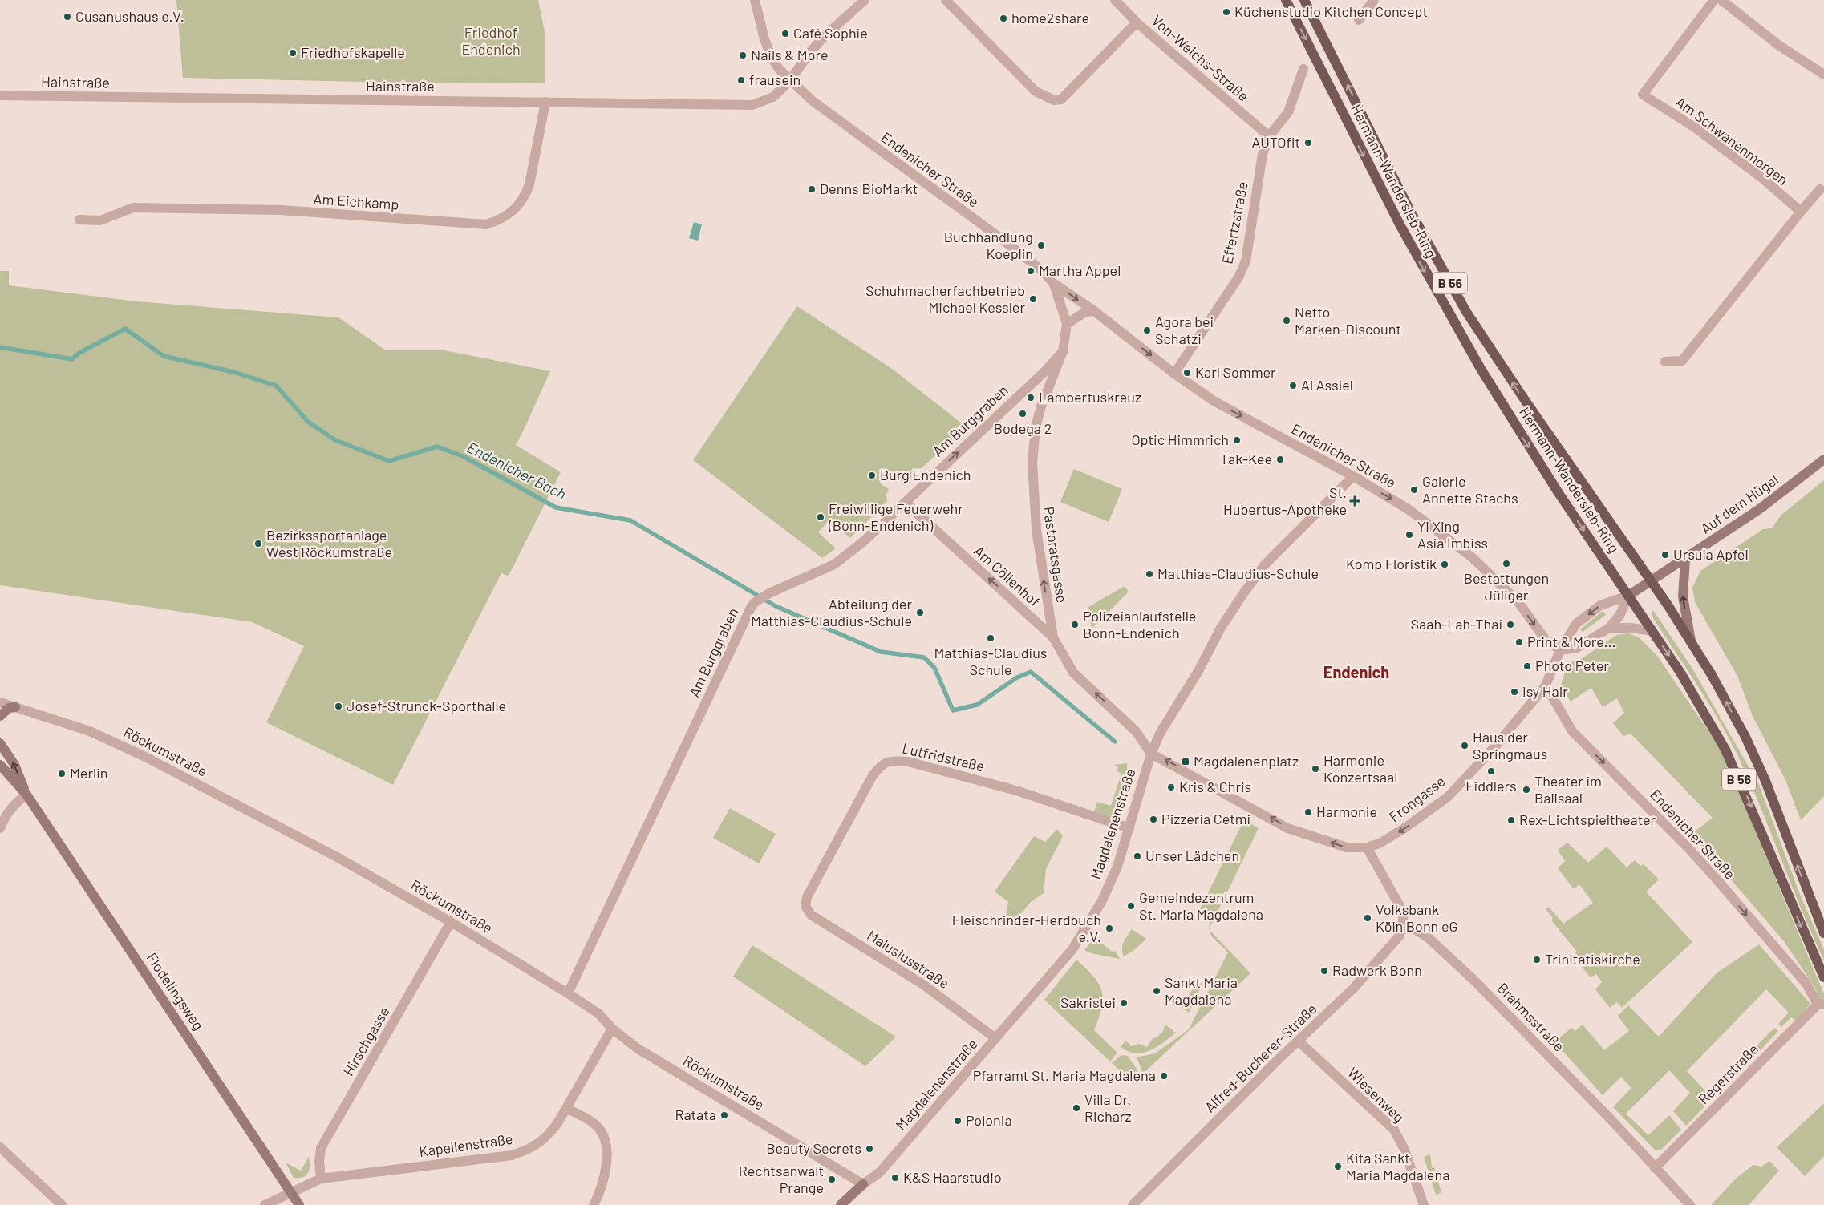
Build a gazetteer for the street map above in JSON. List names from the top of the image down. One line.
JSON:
{"streets":{"main road":["Hermann-Wandersleb-Ring","B 56"],"street":["Von-Weichs-Straße","Hainstraße","Am Schwanenmorgen","Endenicher Straße","Am Eichkamp","Effertzstraße","Am Burggraben","Auf dem Hügel","Pastoratsgasse","Am Cöllenhof","Röckumstraße","Lutfridstraße","Frongasse","Magdalenenstraße","Malusiusstraße","Flodelingsweg","Brahmsstraße","Hirschgasse","Alfred-Bucherer-Straße","Regerstraße","Wiesenweg","Kapellenstraße"]},"crossings":[["Von-Weichs-Straße","Effertzstraße"],["Hainstraße","Endenicher Straße"],["Hainstraße","Am Eichkamp"],["Endenicher Straße","Effertzstraße"],["Endenicher Straße","Frongasse"],["Endenicher Straße","Magdalenenstraße"],["Endenicher Straße","Regerstraße"],["Hermann-Wandersleb-Ring","Auf dem Hügel"],["Hermann-Wandersleb-Ring","Frongasse"],["Am Burggraben","Pastoratsgasse"],["Am Burggraben","Am Cöllenhof"],["Am Burggraben","Röckumstraße"],["Auf dem Hügel","Frongasse"],["Pastoratsgasse","Am Cöllenhof"],["Pastoratsgasse","Frongasse"],["Pastoratsgasse","Magdalenenstraße"],["Röckumstraße","Magdalenenstraße"],["Röckumstraße","Hirschgasse"],["Röckumstraße","Kapellenstraße"],["Lutfridstraße","Magdalenenstraße"],["Lutfridstraße","Malusiusstraße"],["Frongasse","Magdalenenstraße"],["Magdalenenstraße","Malusiusstraße"],["Flodelingsweg","Kapellenstraße"],["Brahmsstraße","Alfred-Bucherer-Straße"],["Brahmsstraße","Regerstraße"],["Hirschgasse","Kapellenstraße"],["Alfred-Bucherer-Straße","Wiesenweg"]],"one_way":["Endenicher Straße","Pastoratsgasse","Am Cöllenhof","Frongasse"],"districts":["Endenich"],"water":["Endenicher Bach"],"parks":["Friedhof Endenich"],"places":{"other":["Küchenstudio Kitchen Concept","Cusanushaus e.V.","home2share","Café Sophie","Friedhofskapelle","Nails & More","frausein","AUTOfit","Denns BioMarkt","Buchhandlung Koeplin","Martha Appel","Schuhmacherfachbetrieb Michael Kessler","Netto Marken-Discount","Agora bei Schatzi","Karl Sommer","Al Assiel","Lambertuskreuz","Bodega 2","Optic Himmrich","Tak-Kee","Burg Endenich","Galerie Annette Stachs","Freiwillige Feuerwehr (Bonn-Endenich)","Yi Xing Asia Imbiss","Bezirkssportanlage West Röckumstraße","Ursula Apfel","Bestattungen Jüliger","Komp Floristik","Matthias-Claudius-Schule","Abteilung der Matthias-Claudius-Schule","Polizeianlaufstelle Bonn-Endenich","Saah-Lah-Thai","Matthias-Claudius Schule","Print & More...","Photo Peter","Isy Hair","Josef-Strunck-Sporthalle","Haus der Springmaus","Harmonie Konzertsaal","Fiddlers","Merlin","Kris & Chris","Theater im Ballsaal","Harmonie","Pizzeria Cetmi","Rex-Lichtspieltheater","Unser Lädchen","Gemeindezentrum St. Maria Magdalena","Volksbank Köln Bonn eG","Fleischrinder-Herdbuch e.V.","Trinitatiskirche","Radwerk Bonn","Sankt Maria Magdalena","Sakristei","Pfarramt St. Maria Magdalena","Villa Dr. Richarz","Ratata","Polonia","Beauty Secrets","Kita Sankt Maria Magdalena","K&S Haarstudio","Rechtsanwalt Prange"],"health":["St. Hubertus-Apotheke"],"transit":["Magdalenenplatz"]}}
